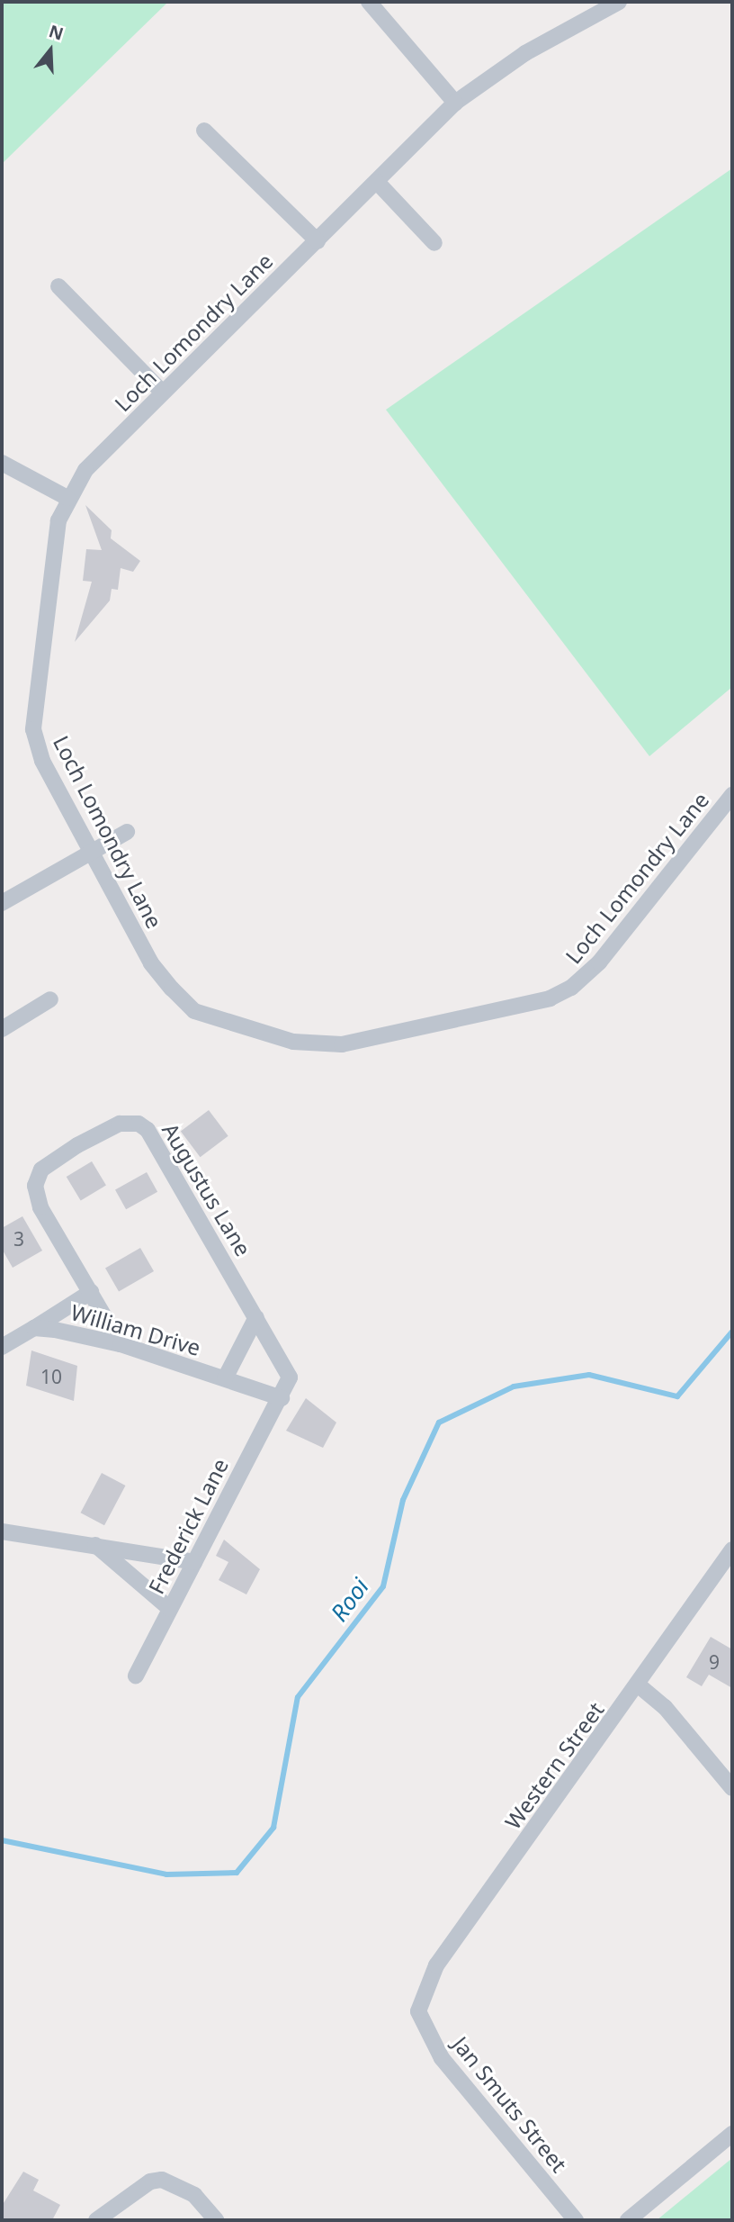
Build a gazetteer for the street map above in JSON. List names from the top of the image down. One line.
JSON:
{"streets":{"street":["Loch Lomondry Lane","Augustus Lane","William Drive","Frederick Lane","Western Street","Jan Smuts Street"]},"crossings":[["Augustus Lane","William Drive"],["Augustus Lane","Frederick Lane"],["William Drive","Frederick Lane"],["Western Street","Jan Smuts Street"]],"water":["Rooi"],"house_numbers":["3","10","9"],"north":"top"}
